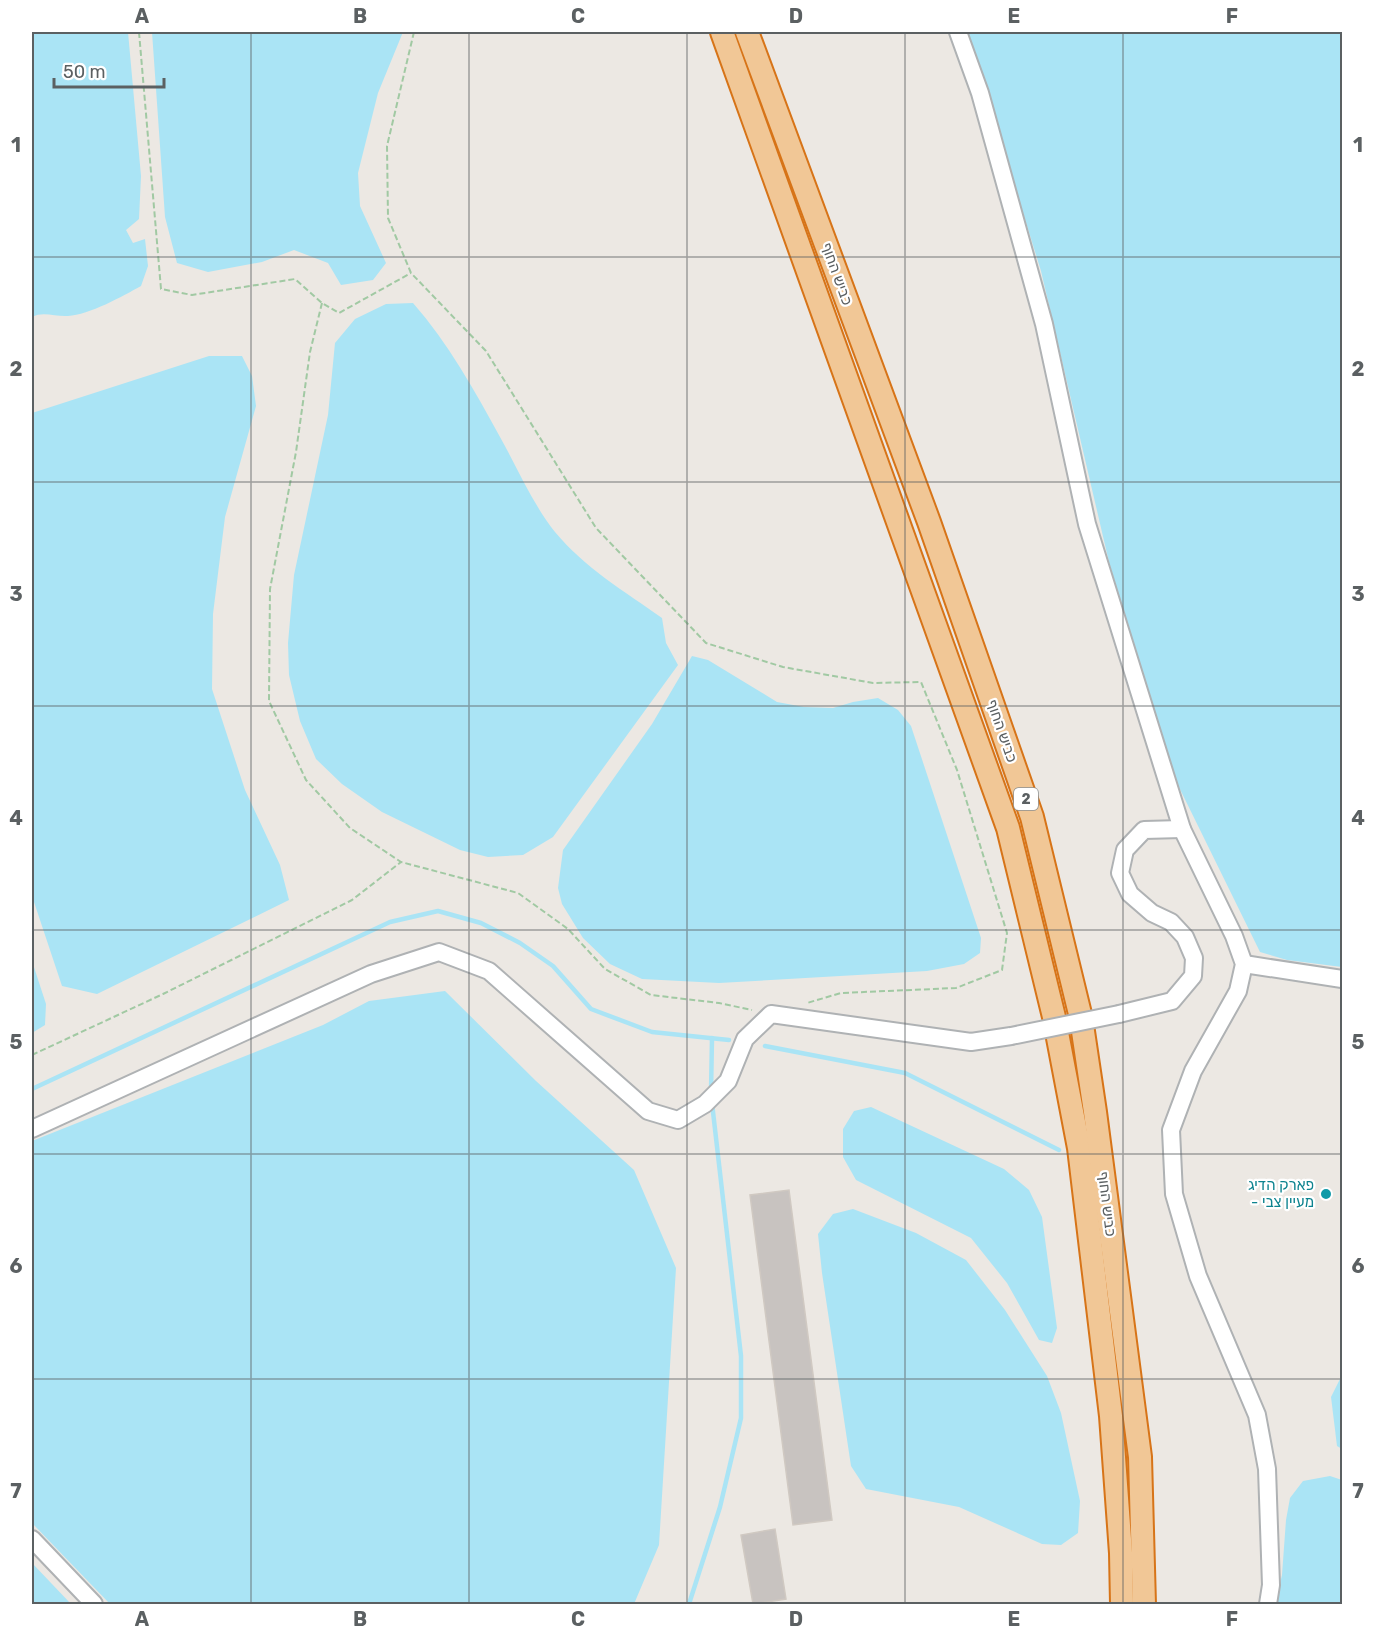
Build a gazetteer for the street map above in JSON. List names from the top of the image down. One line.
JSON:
{"streets":{"highway":["כביש החוף","2"]},"places":["פארק הדיג - מעיין צבי"],"scale_bar":"50 m","grid":{"columns":["A","B","C","D","E","F"],"rows":["1","2","3","4","5","6","7"]}}
